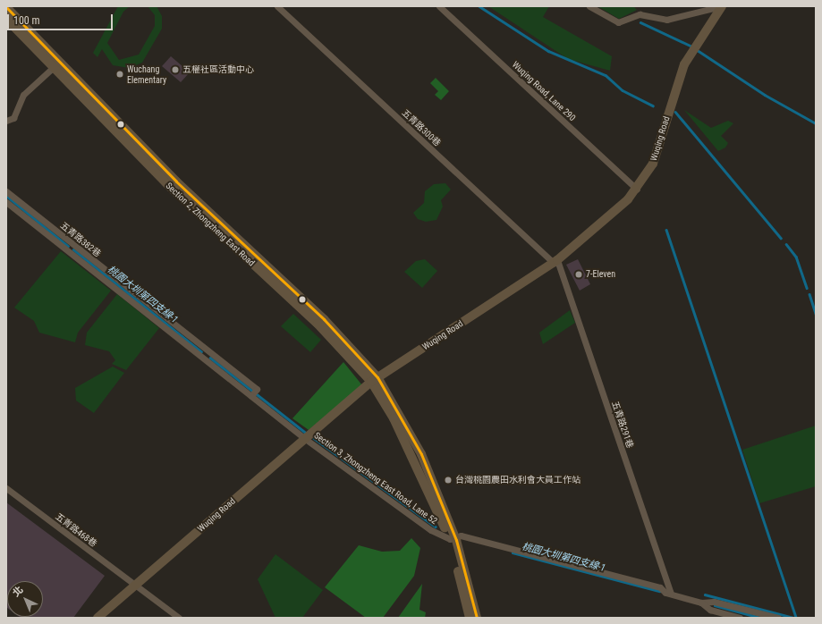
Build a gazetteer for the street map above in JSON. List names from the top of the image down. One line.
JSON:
{"streets":{"main road":["Wuqing Road","Section 2, Zhongzheng East Road"],"street":["Wuqing Road, Lane 290","五青路300巷","五青路382巷","五青路291巷","Section 3, Zhongzheng East Road, Lane 52","五青路468巷"]},"crossings":[["Wuqing Road, Lane 290","Wuqing Road"],["五青路300巷","Wuqing Road"],["五青路300巷","五青路291巷"],["Wuqing Road","Section 2, Zhongzheng East Road"],["Wuqing Road","五青路382巷"],["Wuqing Road","五青路291巷"],["Wuqing Road","Section 3, Zhongzheng East Road, Lane 52"],["Wuqing Road","五青路468巷"],["Section 2, Zhongzheng East Road","Section 3, Zhongzheng East Road, Lane 52"],["五青路382巷","Section 3, Zhongzheng East Road, Lane 52"]],"water":["桃園大圳第四支線-1"],"places":["五權社區活動中心","Wuchang Elementary","7-Eleven","台灣桃園農田水利會大員工作站"],"scale_bar":"100 m","north":"top left"}
